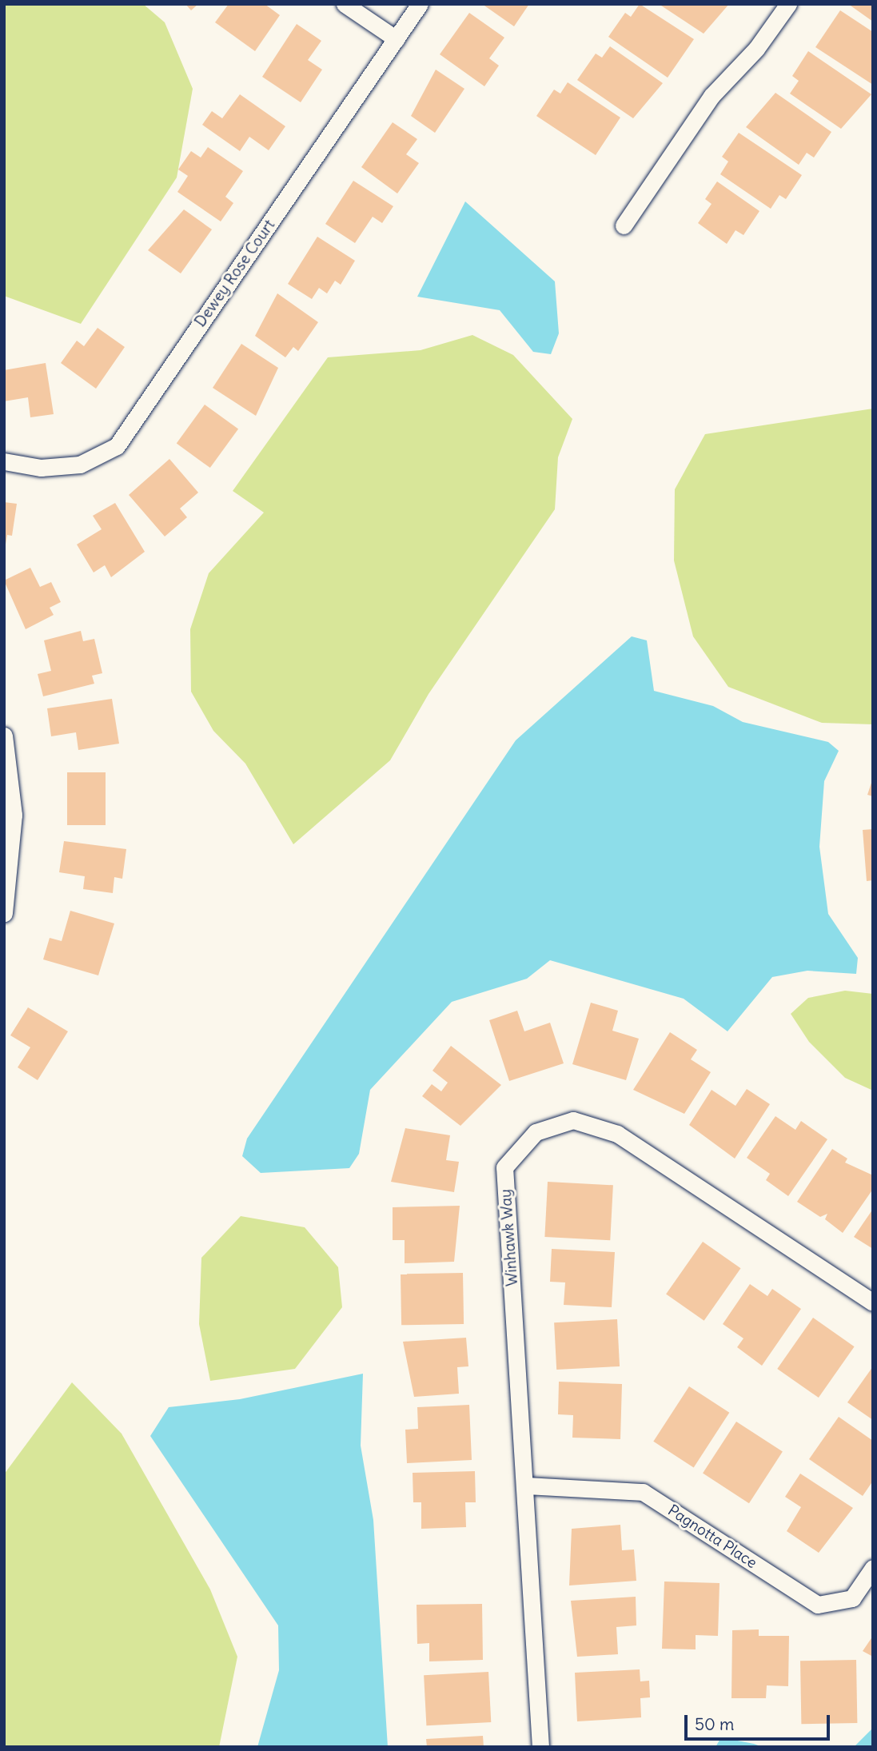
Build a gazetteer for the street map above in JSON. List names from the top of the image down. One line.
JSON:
{"streets":{"street":["Dewey Rose Court","Winhawk Way","Pagnotta Place"]},"crossings":[["Winhawk Way","Pagnotta Place"]],"scale_bar":"50 m"}
